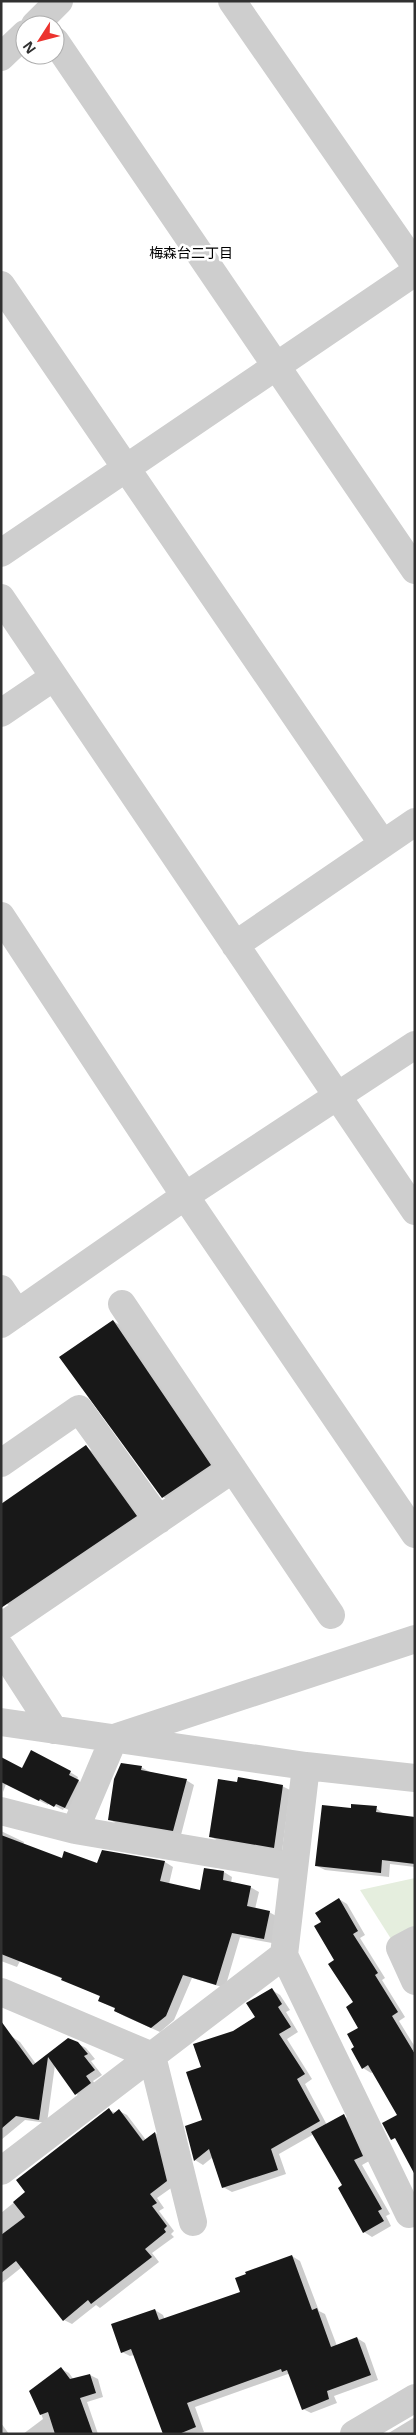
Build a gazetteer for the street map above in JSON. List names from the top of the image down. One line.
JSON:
{"districts":["梅森台二丁目"],"north":"bottom left"}
